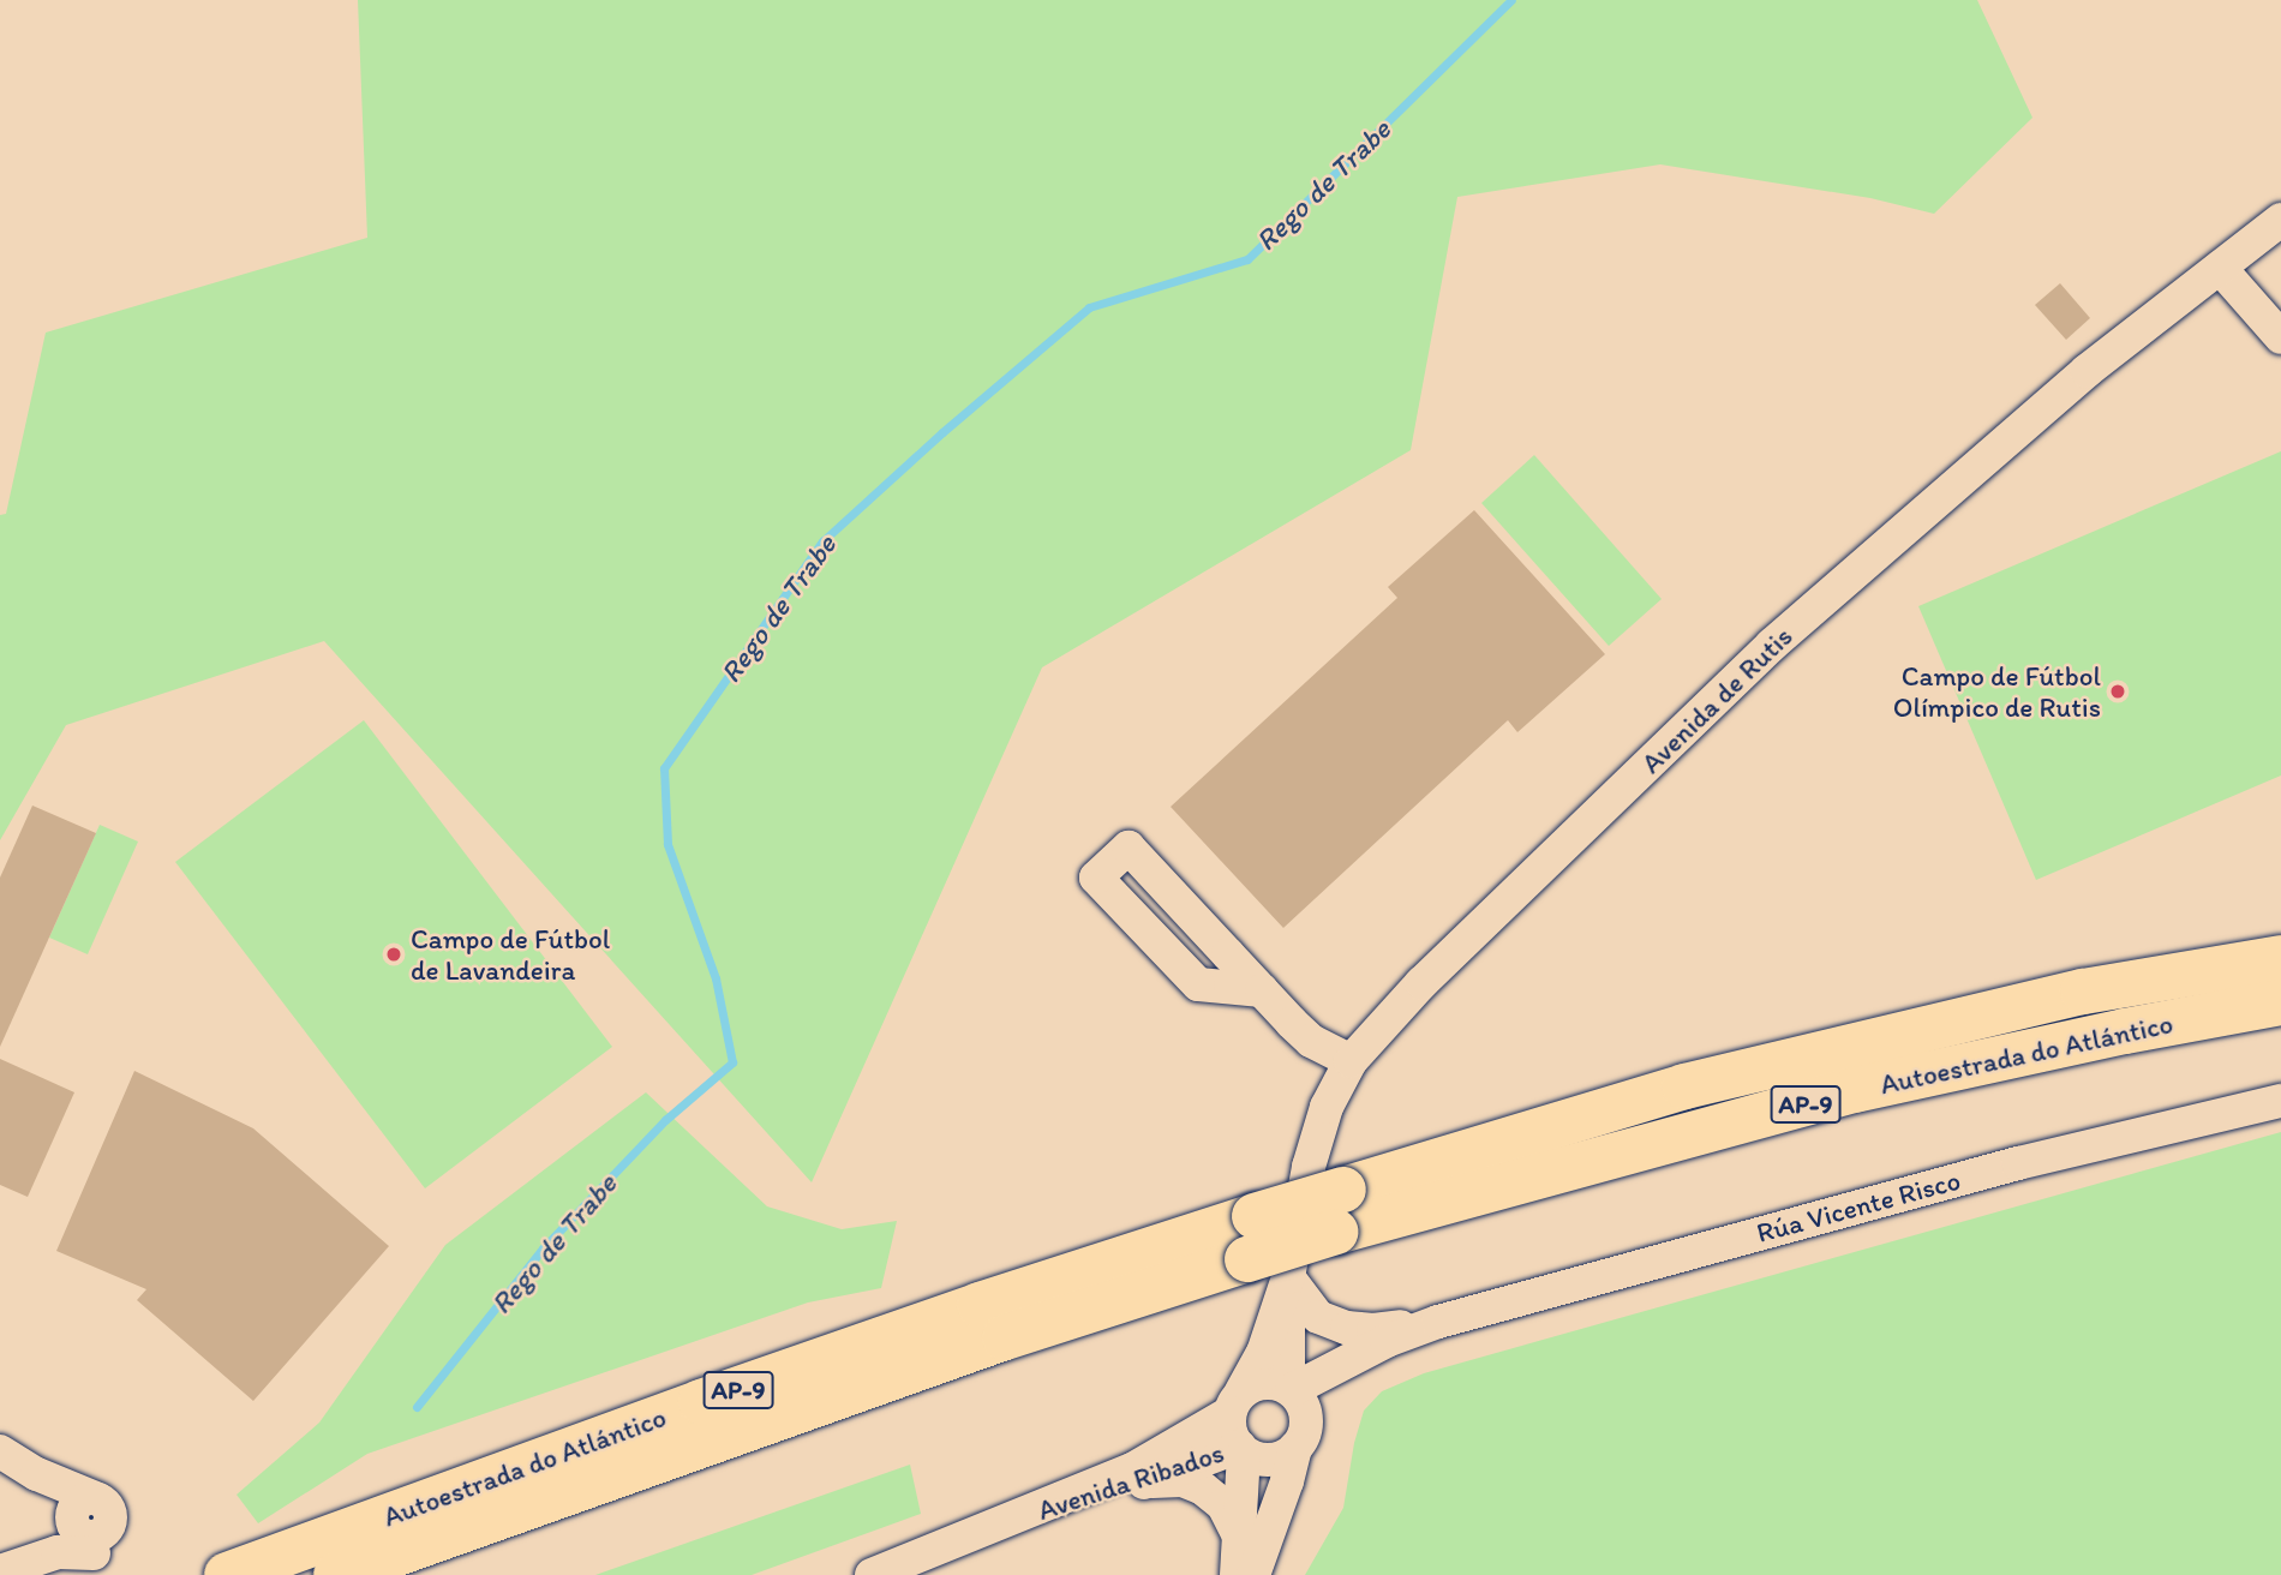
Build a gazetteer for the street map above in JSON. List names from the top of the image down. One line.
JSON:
{"streets":{"highway":["Autoestrada do Atlántico","AP-9"],"street":["Avenida de Rutis","Rúa Vicente Risco","Avenida Ribados"]},"crossings":[["Avenida de Rutis","Autoestrada do Atlántico"],["Avenida de Rutis","AP-9"],["Avenida de Rutis","Rúa Vicente Risco"],["Avenida de Rutis","Avenida Ribados"],["Autoestrada do Atlántico","AP-9"],["Rúa Vicente Risco","Avenida Ribados"]],"water":["Rego de Trabe"],"places":["Campo de Fútbol Olímpico de Rutis","Campo de Fútbol de Lavandeira"]}
